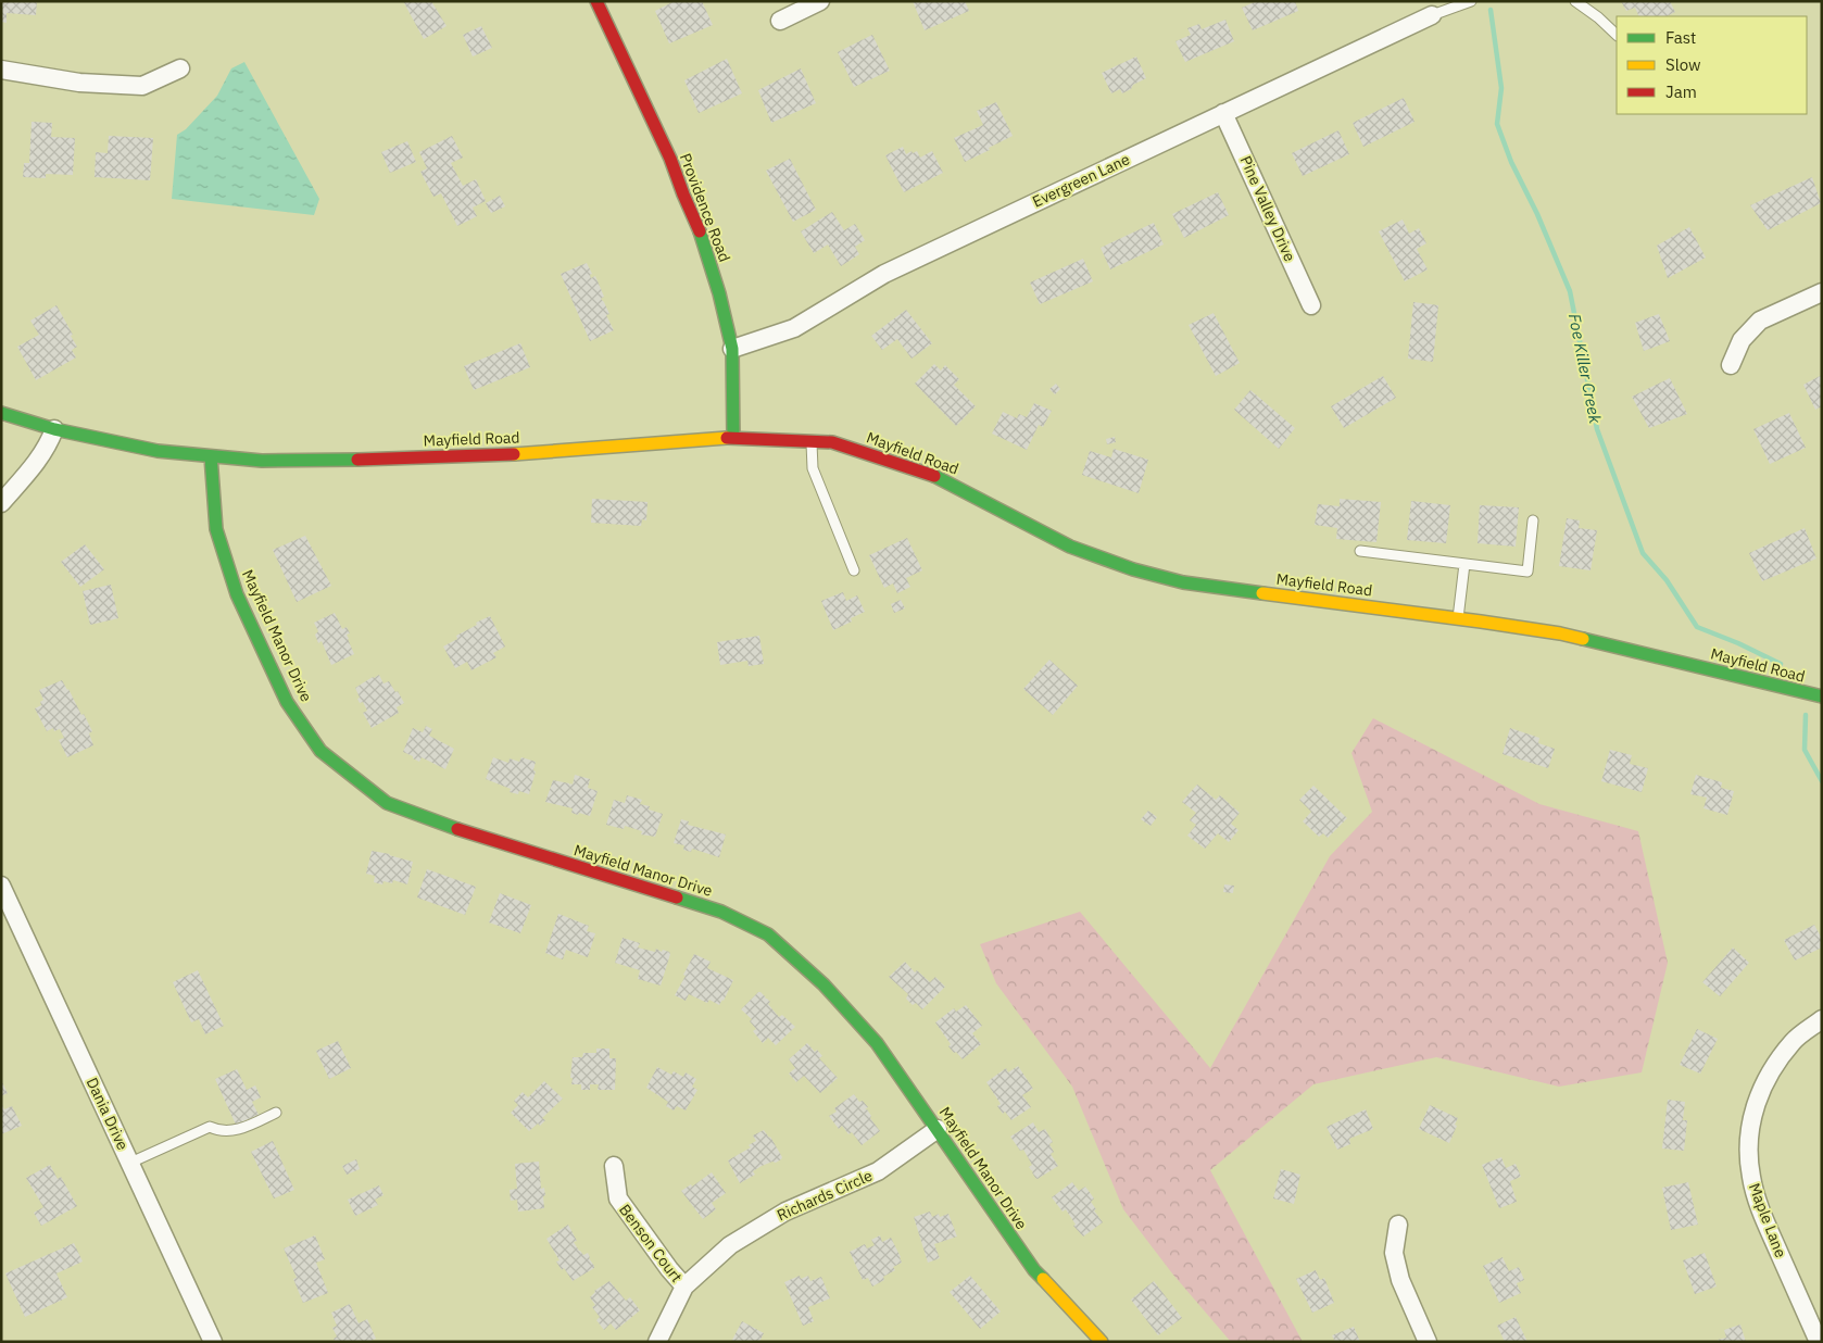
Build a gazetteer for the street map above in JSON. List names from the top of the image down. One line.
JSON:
{"streets":{"street":["Evergreen Lane","Providence Road","Pine Valley Drive","Mayfield Road","Mayfield Manor Drive","Dania Drive","Richards Circle","Maple Lane","Benson Court"]},"crossings":[["Evergreen Lane","Providence Road"],["Evergreen Lane","Pine Valley Drive"],["Providence Road","Mayfield Road"],["Mayfield Road","Mayfield Manor Drive"],["Mayfield Manor Drive","Richards Circle"],["Richards Circle","Benson Court"]],"water":["Foe Killer Creek"],"legend":["Fast","Slow","Jam"]}
